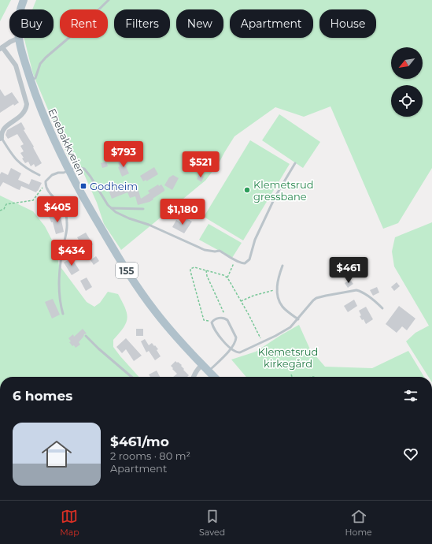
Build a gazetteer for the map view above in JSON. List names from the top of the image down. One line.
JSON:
{"streets":{"main road":["Enebakkveien","155"]},"parks":["Klemetsrud kirkegård"],"places":{"transit":["Godheim"],"other":["Klemetsrud gressbane"]},"north":"bottom left","page":{"chip":["Buy","Rent","Filters","New","Apartment","House"],"price":["$793","$521","$405","$1,180","$434","$461"],"heading":"6 homes","list":[{"name":"$461/mo","note":"2 rooms · 80 m² · Apartment"}],"tabs":["Map","Saved","Home"]}}
